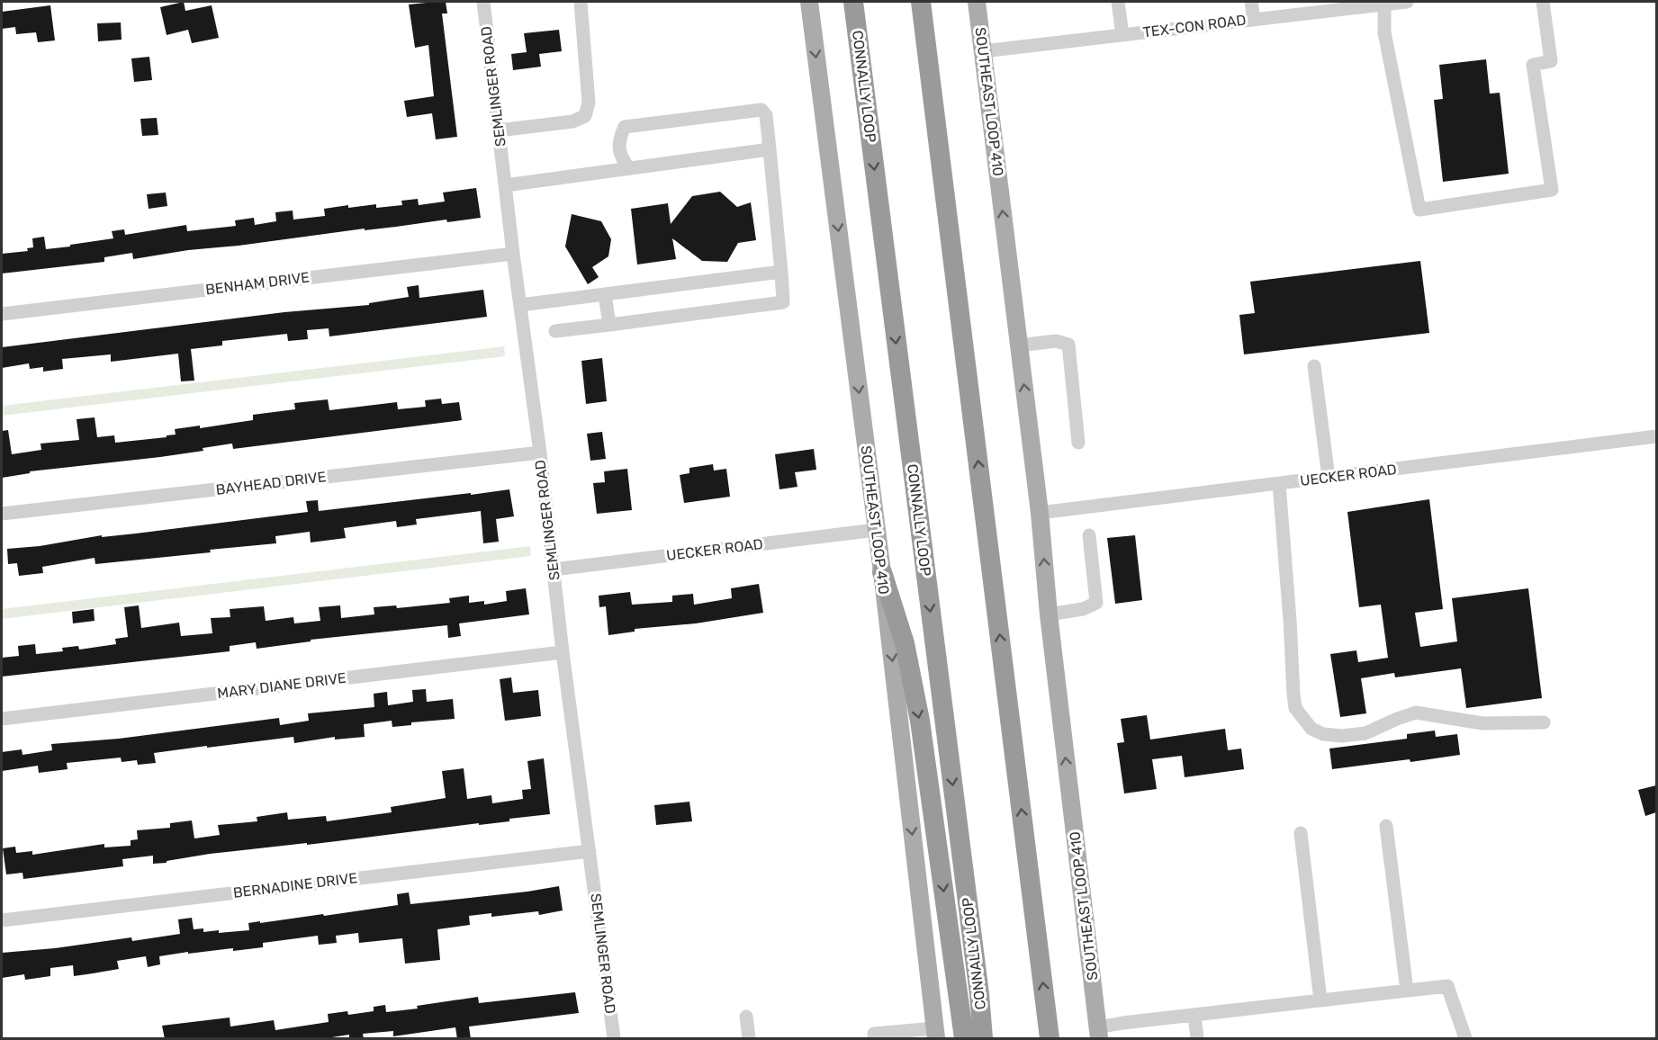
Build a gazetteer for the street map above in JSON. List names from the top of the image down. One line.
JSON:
{"streets":{"highway":["CONNALLY LOOP"],"main road":["SOUTHEAST LOOP 410"],"street":["TEX-CON ROAD","SEMLINGER ROAD","BENHAM DRIVE","UECKER ROAD","BAYHEAD DRIVE","MARY DIANE DRIVE","BERNADINE DRIVE"]},"crossings":[["TEX-CON ROAD","SOUTHEAST LOOP 410"],["SEMLINGER ROAD","BENHAM DRIVE"],["SEMLINGER ROAD","UECKER ROAD"],["SEMLINGER ROAD","BAYHEAD DRIVE"],["SEMLINGER ROAD","MARY DIANE DRIVE"],["SEMLINGER ROAD","BERNADINE DRIVE"],["SOUTHEAST LOOP 410","UECKER ROAD"]]}
